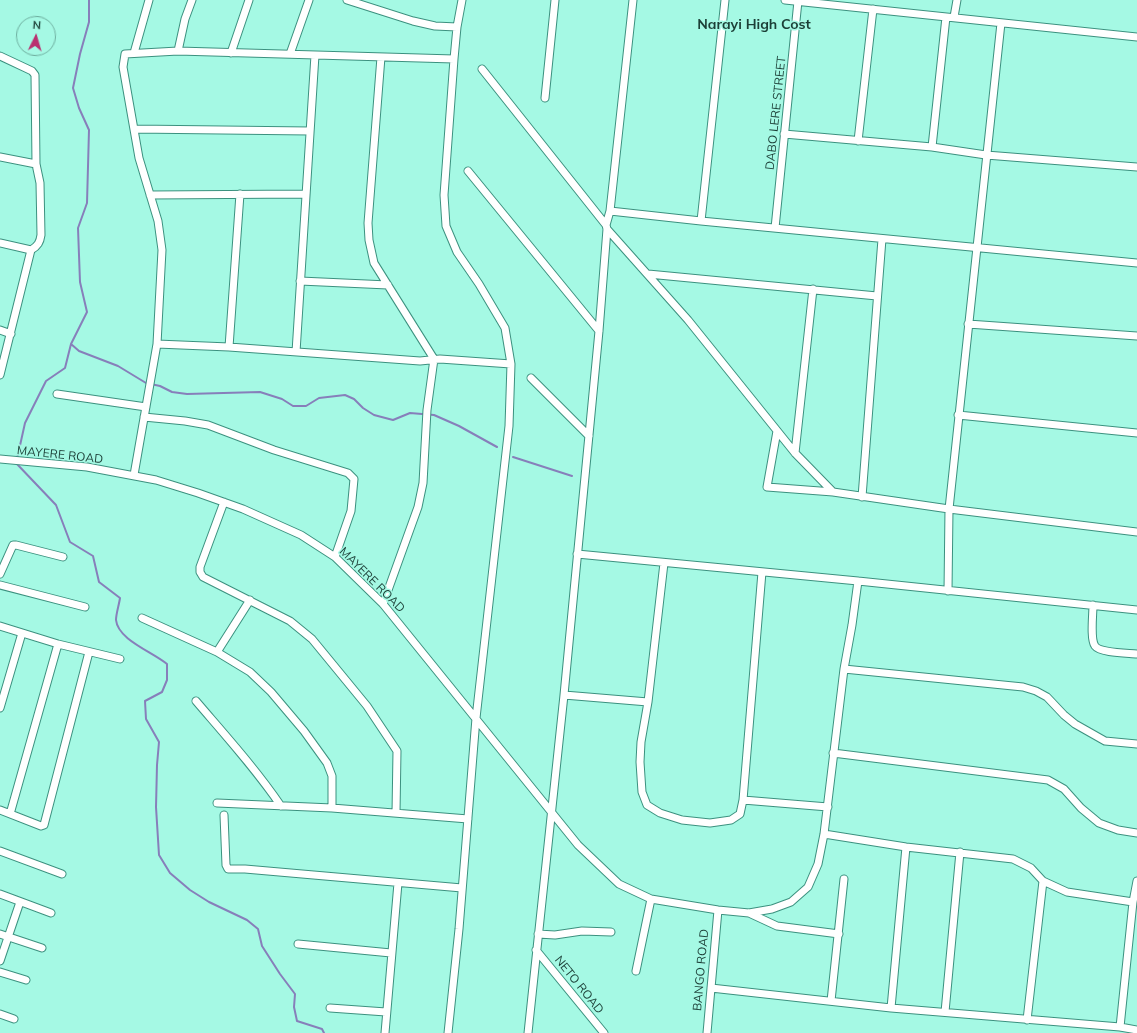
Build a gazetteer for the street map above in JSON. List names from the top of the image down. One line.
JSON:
{"streets":{"street":["DABO LERE STREET","MAYERE ROAD","BANGO ROAD","NETO ROAD"]},"crossings":[["MAYERE ROAD","BANGO ROAD"]],"districts":["Narayi High Cost"],"north":"top"}
